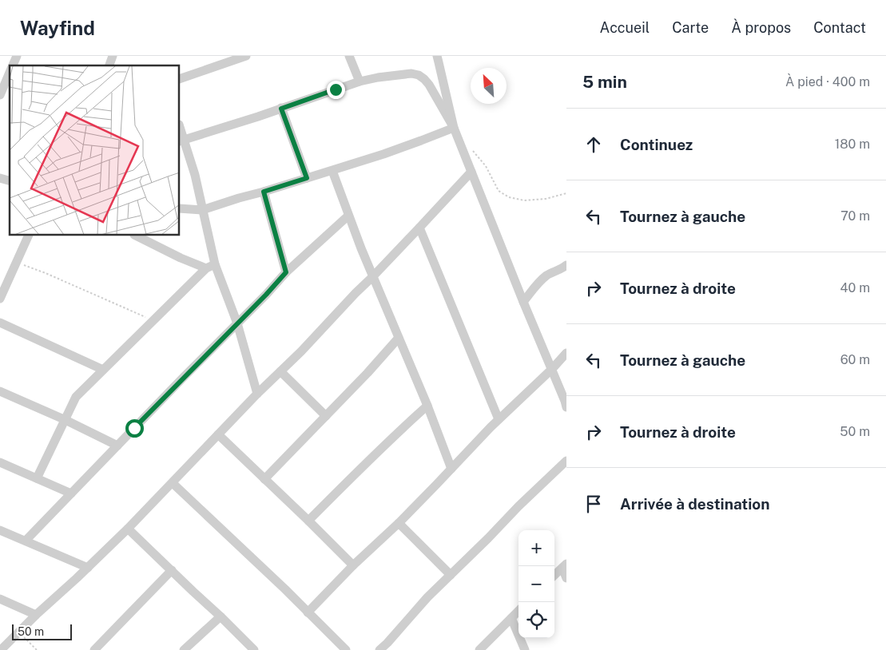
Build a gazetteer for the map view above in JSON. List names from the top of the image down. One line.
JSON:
{"scale_bar":"50 m","north":"top left","page":{"header":"Wayfind","nav":["Accueil","Carte","À propos","Contact"],"heading":["5 min","À pied · 400 m"],"list":[["Continuez","180 m"],["Tournez à gauche","70 m"],["Tournez à droite","40 m"],["Tournez à gauche","60 m"],["Tournez à droite","50 m"],"Arrivée à destination"],"map_buttons":["+","−"],"scale":"50 m"}}
